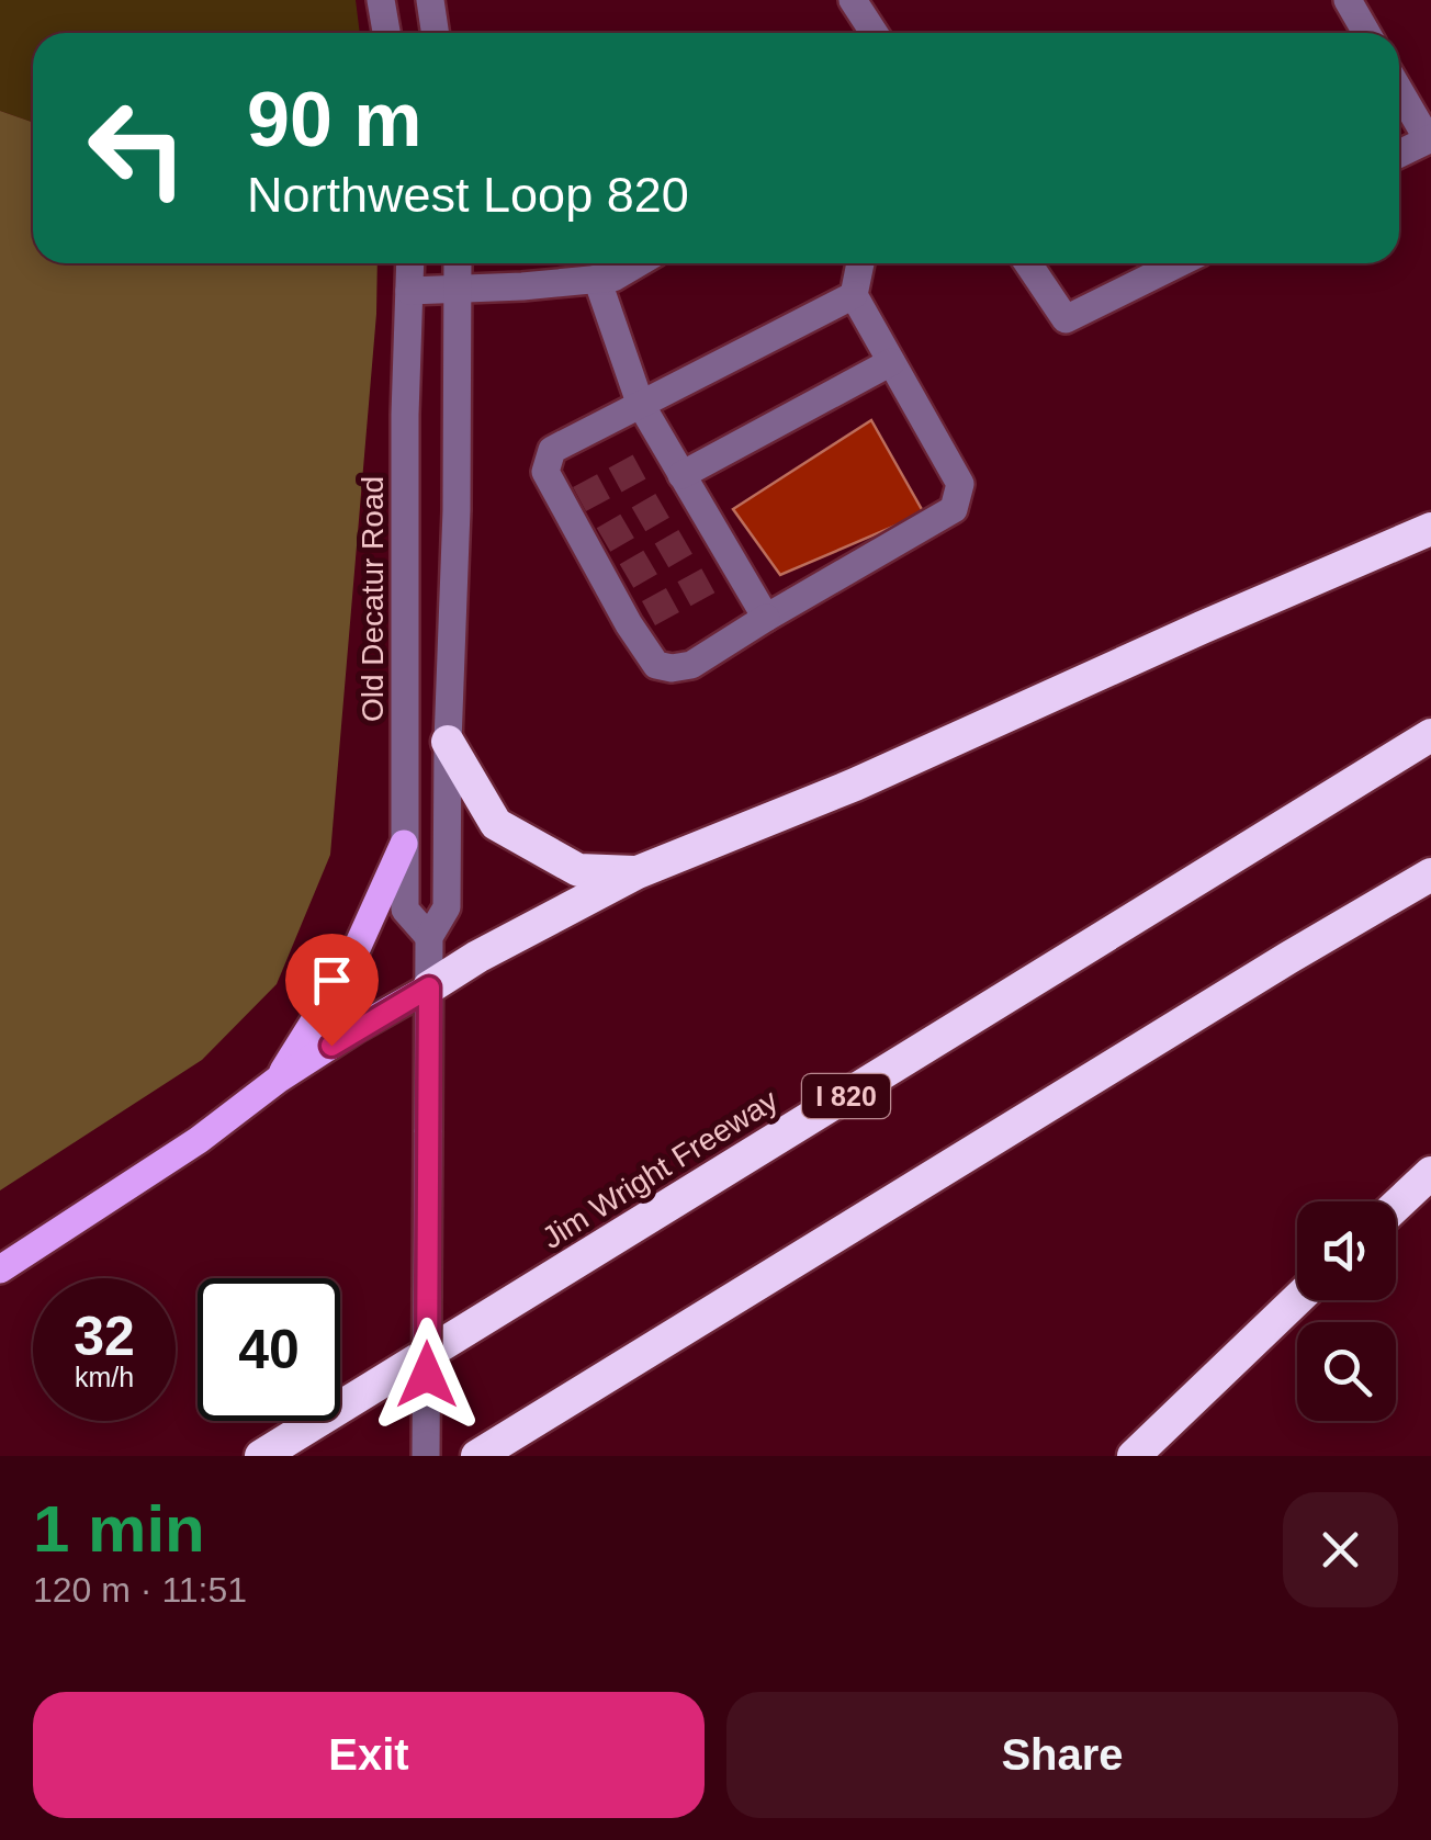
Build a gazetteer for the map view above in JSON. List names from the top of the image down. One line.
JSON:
{"streets":{"highway":["I 820","Jim Wright Freeway"],"street":["Old Decatur Road"]},"page":{"turn":["90 m","Northwest Loop 820"],"speed":"32 km/h","limit":"40","heading":["1 min","120 m · 11:51"],"buttons":["Exit","Share"]}}
